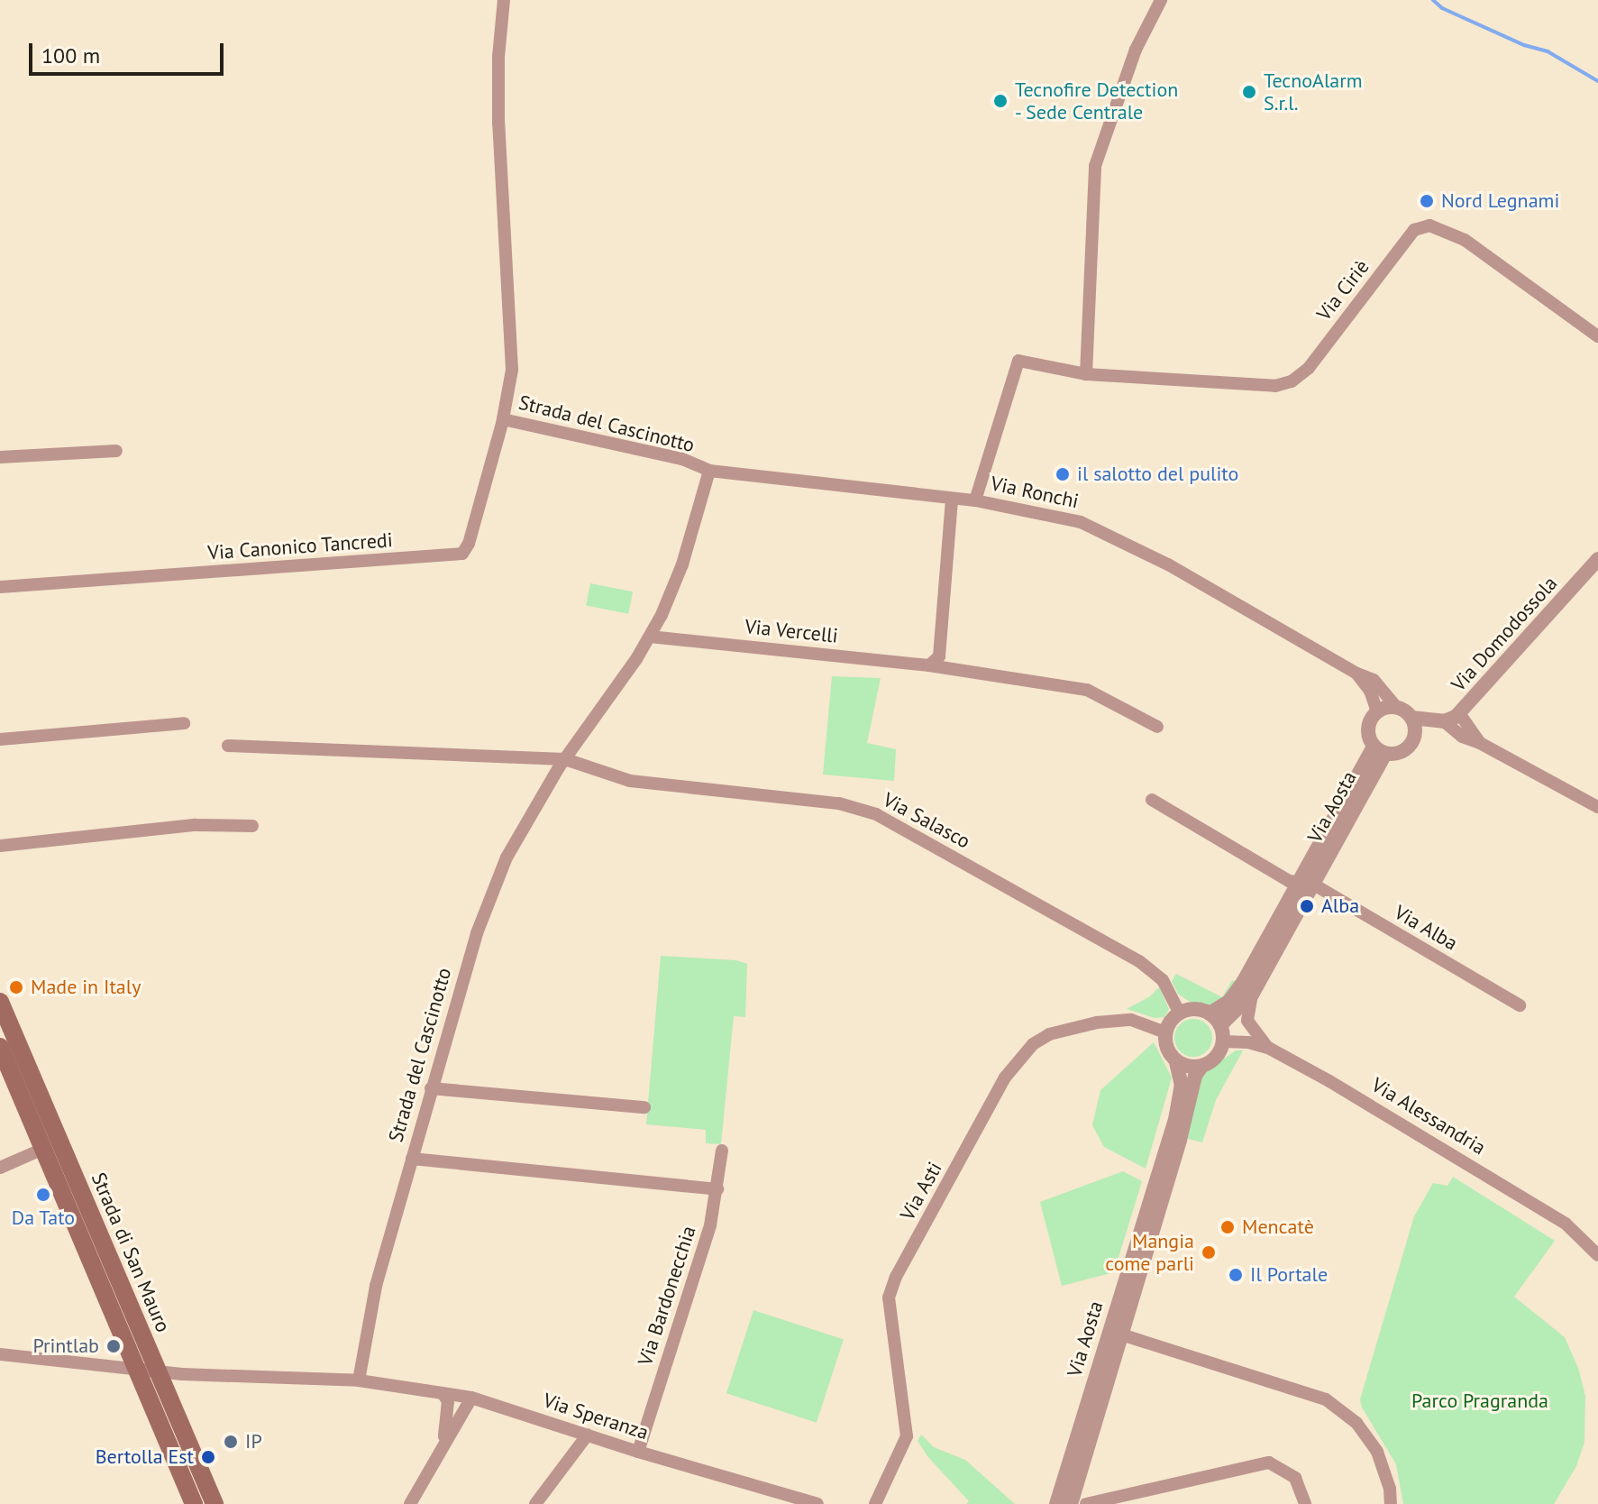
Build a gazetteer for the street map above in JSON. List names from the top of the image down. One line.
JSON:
{"streets":{"main road":["Strada di San Mauro"],"street":["Via Ciriè","Strada del Cascinotto","Via Ronchi","Via Canonico Tancredi","Via Vercelli","Via Domodossola","Via Aosta","Via Salasco","Via Alba","Via Alessandria","Via Asti","Via Bardonecchia","Via Speranza"]},"crossings":[["Via Ciriè","Via Ronchi"],["Strada del Cascinotto","Via Ronchi"],["Strada del Cascinotto","Via Canonico Tancredi"],["Strada del Cascinotto","Via Vercelli"],["Strada del Cascinotto","Via Salasco"],["Strada del Cascinotto","Via Speranza"],["Via Ronchi","Via Aosta"],["Via Aosta","Via Salasco"],["Via Aosta","Via Alba"],["Via Aosta","Via Alessandria"],["Via Aosta","Via Asti"],["Via Salasco","Via Alessandria"],["Via Salasco","Via Asti"],["Via Alessandria","Via Asti"],["Strada di San Mauro","Via Speranza"],["Via Bardonecchia","Via Speranza"]],"parks":["Parco Pragranda"],"places":["TecnoAlarm S.r.l.","Tecnofire Detection - Sede Centrale","Nord Legnami","il salotto del pulito","Alba","Made in Italy","Da Tato","Mencatè","Mangia come parli","Il Portale","Printlab","IP","Bertolla Est"],"scale_bar":"100 m"}
